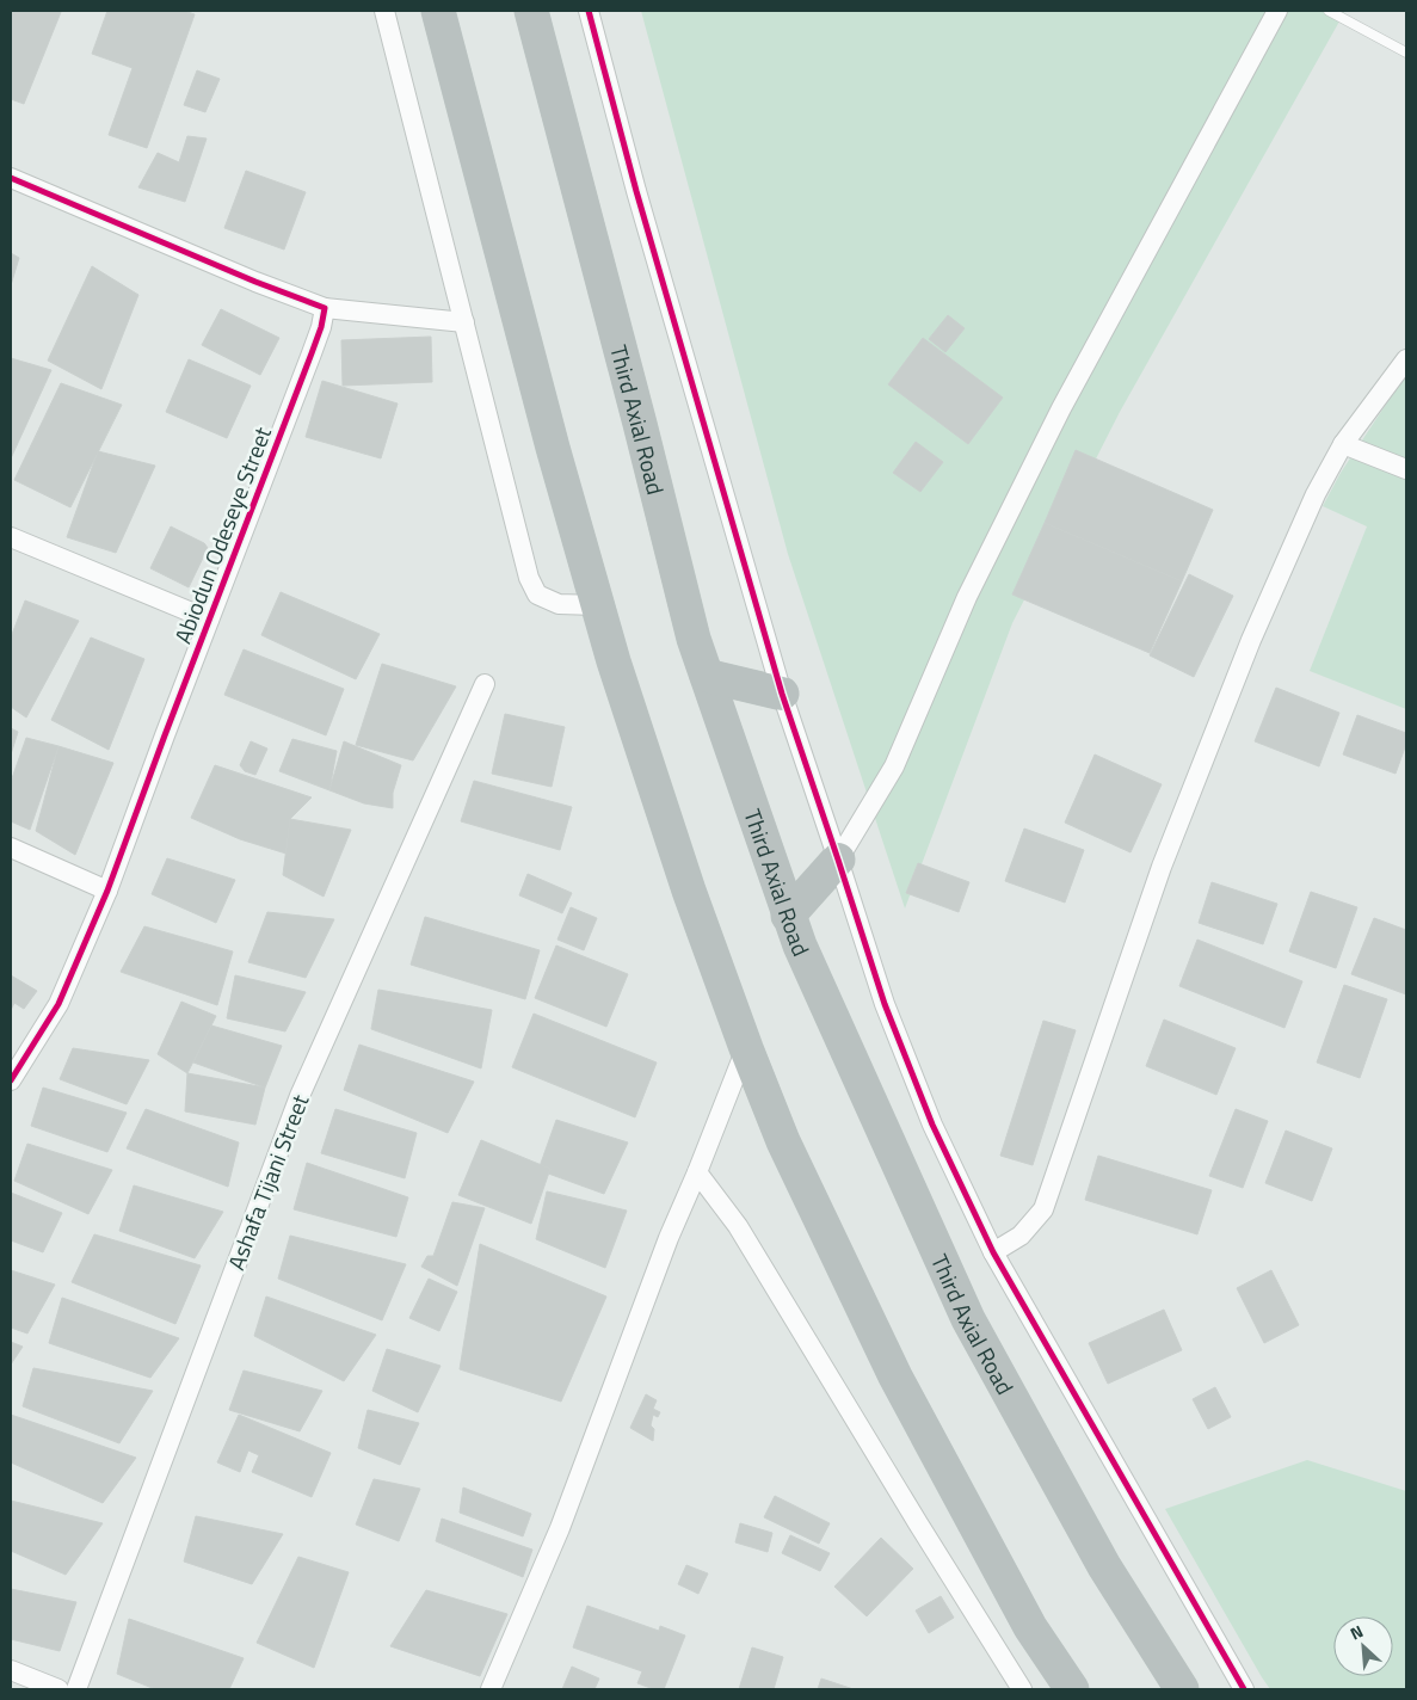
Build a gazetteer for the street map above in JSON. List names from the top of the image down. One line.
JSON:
{"streets":{"highway":["Third Axial Road"],"street":["Abiodun Odeseye Street","Ashafa Tijani Street"]},"north":"top left"}
